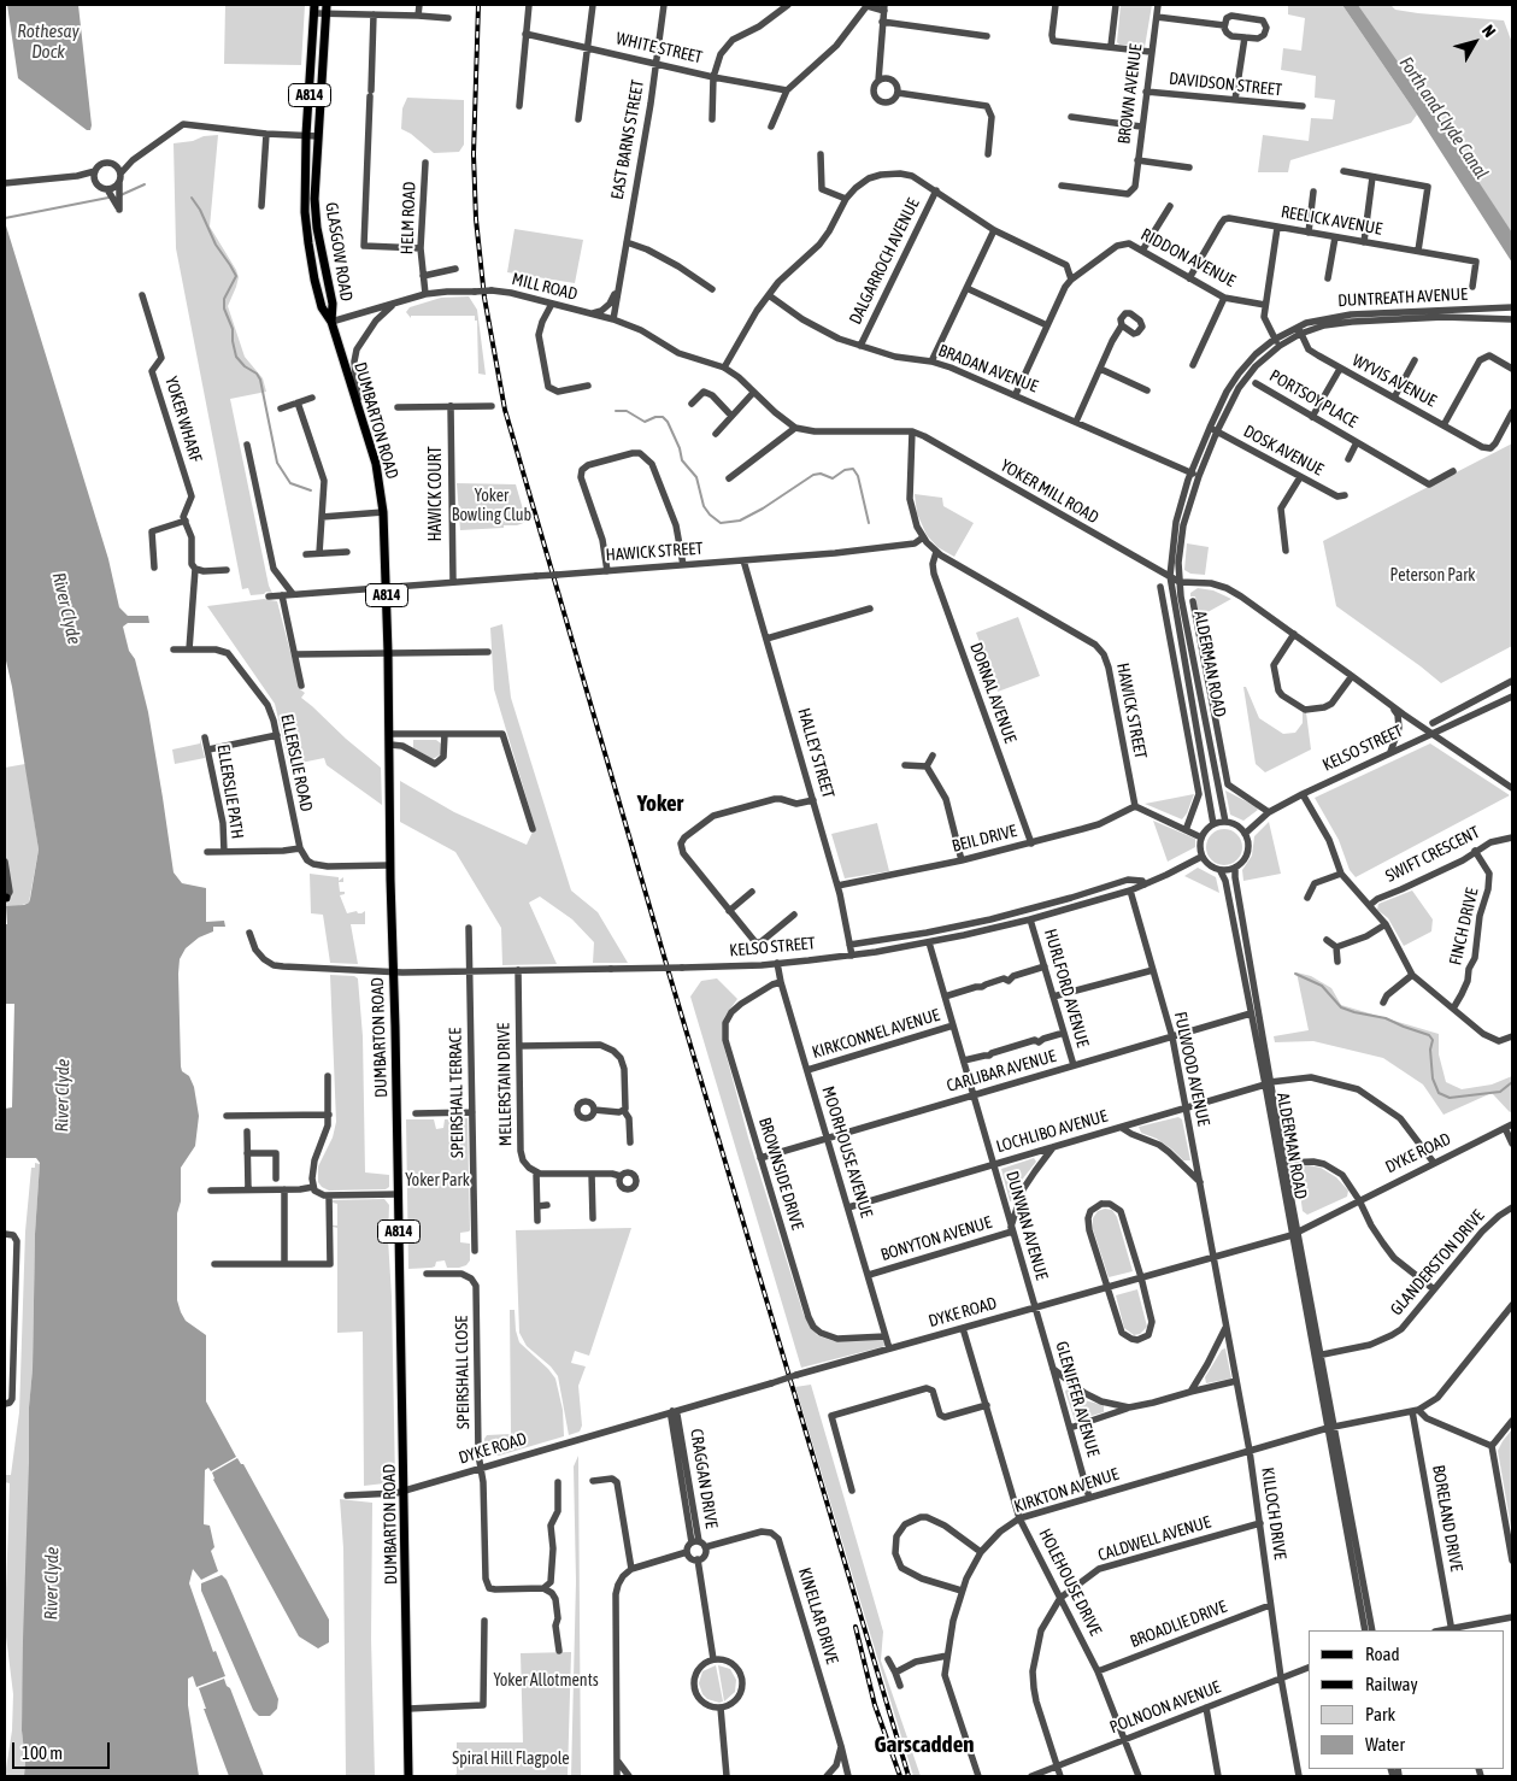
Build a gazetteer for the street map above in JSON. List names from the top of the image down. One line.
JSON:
{"streets":{"main road":["A814","GLASGOW ROAD","DUMBARTON ROAD"],"street":["WHITE STREET","DAVIDSON STREET","BROWN AVENUE","EAST BARNS STREET","HELM ROAD","REELICK AVENUE","RIDDON AVENUE","DALGARROCH AVENUE","MILL ROAD","DUNTREATH AVENUE","BRADAN AVENUE","WYVIS AVENUE","PORTSOY PLACE","YOKER WHARF","DOSK AVENUE","YOKER MILL ROAD","HAWICK COURT","HAWICK STREET","ALDERMAN ROAD","DORNAL AVENUE","KELSO STREET","HALLEY STREET","ELLERSLIE ROAD","ELLERSLIE PATH","BEIL DRIVE","SWIFT CRESCENT","FINCH DRIVE","HURLFORD AVENUE","KIRKCONNEL AVENUE","FULWOOD AVENUE","CARLIBAR AVENUE","MELLERSTAIN DRIVE","SPEIRSHALL TERRACE","LOCHLIBO AVENUE","MOORHOUSE AVENUE","DYKE ROAD","BROWNSIDE DRIVE","DUNWAN AVENUE","BONYTON AVENUE","GLANDERSTON DRIVE","SPEIRSHALL CLOSE","GLENIFFER AVENUE","CRAGGAN DRIVE","KIRKTON AVENUE","KILLOCH DRIVE","BORELAND DRIVE","CALDWELL AVENUE","HOLEHOUSE DRIVE","KINELLAR DRIVE","BROADLIE DRIVE","POLNOON AVENUE"]},"crossings":[["WHITE STREET","EAST BARNS STREET"],["DAVIDSON STREET","BROWN AVENUE"],["EAST BARNS STREET","MILL ROAD"],["HELM ROAD","MILL ROAD"],["REELICK AVENUE","RIDDON AVENUE"],["GLASGOW ROAD","MILL ROAD"],["GLASGOW ROAD","DUMBARTON ROAD"],["DALGARROCH AVENUE","BRADAN AVENUE"],["MILL ROAD","DUMBARTON ROAD"],["MILL ROAD","YOKER MILL ROAD"],["DUNTREATH AVENUE","BRADAN AVENUE"],["DUNTREATH AVENUE","WYVIS AVENUE"],["DUNTREATH AVENUE","DOSK AVENUE"],["DUNTREATH AVENUE","YOKER MILL ROAD"],["DUNTREATH AVENUE","ALDERMAN ROAD"],["YOKER WHARF","ELLERSLIE ROAD"],["DUMBARTON ROAD","HAWICK STREET"],["DUMBARTON ROAD","KELSO STREET"],["DUMBARTON ROAD","DYKE ROAD"],["YOKER MILL ROAD","ALDERMAN ROAD"],["HAWICK COURT","HAWICK STREET"],["HAWICK STREET","DORNAL AVENUE"],["HAWICK STREET","HALLEY STREET"],["HAWICK STREET","BEIL DRIVE"],["ALDERMAN ROAD","KELSO STREET"],["ALDERMAN ROAD","CARLIBAR AVENUE"],["ALDERMAN ROAD","LOCHLIBO AVENUE"],["ALDERMAN ROAD","DYKE ROAD"],["ALDERMAN ROAD","GLANDERSTON DRIVE"],["ALDERMAN ROAD","KIRKTON AVENUE"],["DORNAL AVENUE","BEIL DRIVE"],["KELSO STREET","HALLEY STREET"],["KELSO STREET","HURLFORD AVENUE"],["KELSO STREET","FULWOOD AVENUE"],["KELSO STREET","MELLERSTAIN DRIVE"],["KELSO STREET","SPEIRSHALL TERRACE"],["KELSO STREET","MOORHOUSE AVENUE"],["KELSO STREET","DUNWAN AVENUE"],["HALLEY STREET","BEIL DRIVE"],["SWIFT CRESCENT","FINCH DRIVE"],["HURLFORD AVENUE","CARLIBAR AVENUE"],["KIRKCONNEL AVENUE","MOORHOUSE AVENUE"],["KIRKCONNEL AVENUE","DUNWAN AVENUE"],["FULWOOD AVENUE","CARLIBAR AVENUE"],["FULWOOD AVENUE","LOCHLIBO AVENUE"],["FULWOOD AVENUE","DYKE ROAD"],["FULWOOD AVENUE","KILLOCH DRIVE"],["CARLIBAR AVENUE","MOORHOUSE AVENUE"],["CARLIBAR AVENUE","BROWNSIDE DRIVE"],["CARLIBAR AVENUE","DUNWAN AVENUE"],["LOCHLIBO AVENUE","MOORHOUSE AVENUE"],["LOCHLIBO AVENUE","DYKE ROAD"],["LOCHLIBO AVENUE","DUNWAN AVENUE"],["MOORHOUSE AVENUE","DYKE ROAD"],["MOORHOUSE AVENUE","BROWNSIDE DRIVE"],["MOORHOUSE AVENUE","BONYTON AVENUE"],["DYKE ROAD","DUNWAN AVENUE"],["DYKE ROAD","SPEIRSHALL CLOSE"],["DYKE ROAD","GLENIFFER AVENUE"],["DYKE ROAD","CRAGGAN DRIVE"],["DYKE ROAD","KILLOCH DRIVE"],["DYKE ROAD","HOLEHOUSE DRIVE"],["DUNWAN AVENUE","BONYTON AVENUE"],["DUNWAN AVENUE","GLENIFFER AVENUE"],["GLENIFFER AVENUE","KIRKTON AVENUE"],["CRAGGAN DRIVE","KINELLAR DRIVE"],["KIRKTON AVENUE","KILLOCH DRIVE"],["KIRKTON AVENUE","BORELAND DRIVE"],["KIRKTON AVENUE","HOLEHOUSE DRIVE"],["KILLOCH DRIVE","CALDWELL AVENUE"],["KILLOCH DRIVE","BROADLIE DRIVE"],["KILLOCH DRIVE","POLNOON AVENUE"],["CALDWELL AVENUE","HOLEHOUSE DRIVE"],["CALDWELL AVENUE","POLNOON AVENUE"],["HOLEHOUSE DRIVE","BROADLIE DRIVE"],["HOLEHOUSE DRIVE","POLNOON AVENUE"]],"districts":["Yoker","Garscadden"],"water":["Rothesay Dock","Forth and Clyde Canal","River Clyde"],"parks":["Yoker Bowling Club","Peterson Park","Yoker Park","Yoker Allotments","Spiral Hill Flagpole"],"legend":["Road","Railway","Park","Water"],"scale_bar":"100 m","north":"top right"}
